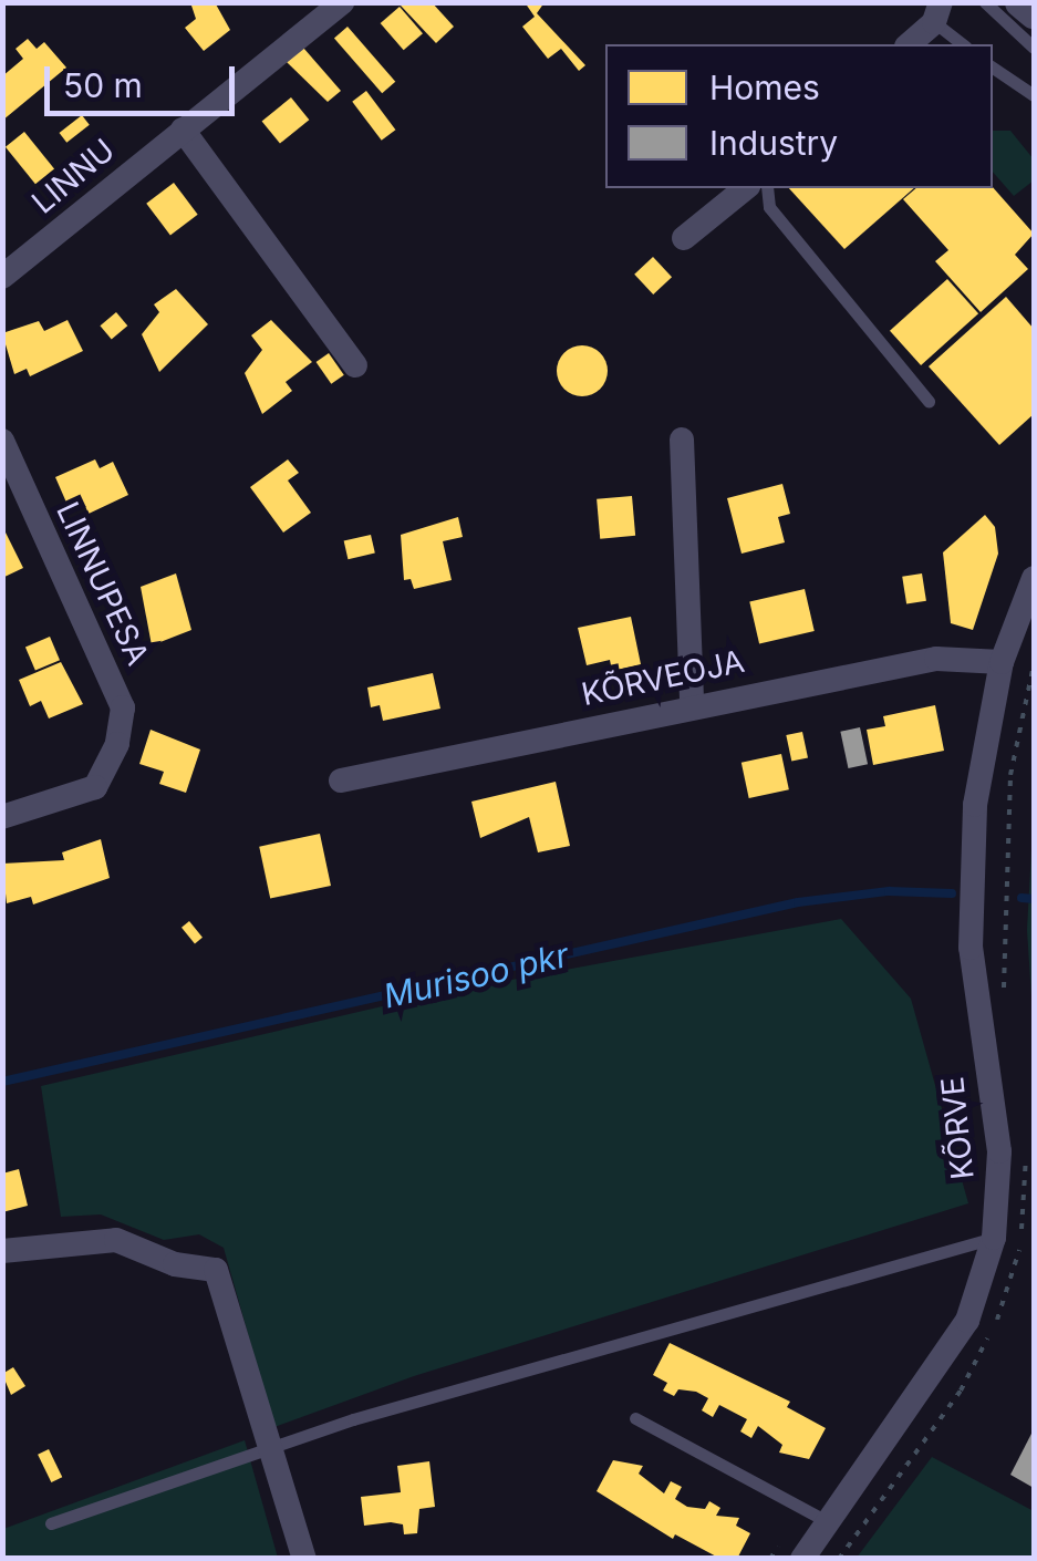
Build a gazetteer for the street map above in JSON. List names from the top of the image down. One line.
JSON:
{"streets":{"street":["LINNU","LINNUPESA","KÕRVEOJA","KÕRVE"]},"crossings":[["KÕRVEOJA","KÕRVE"]],"water":["Murisoo pkr"],"legend":["Homes","Industry"],"scale_bar":"50 m"}
